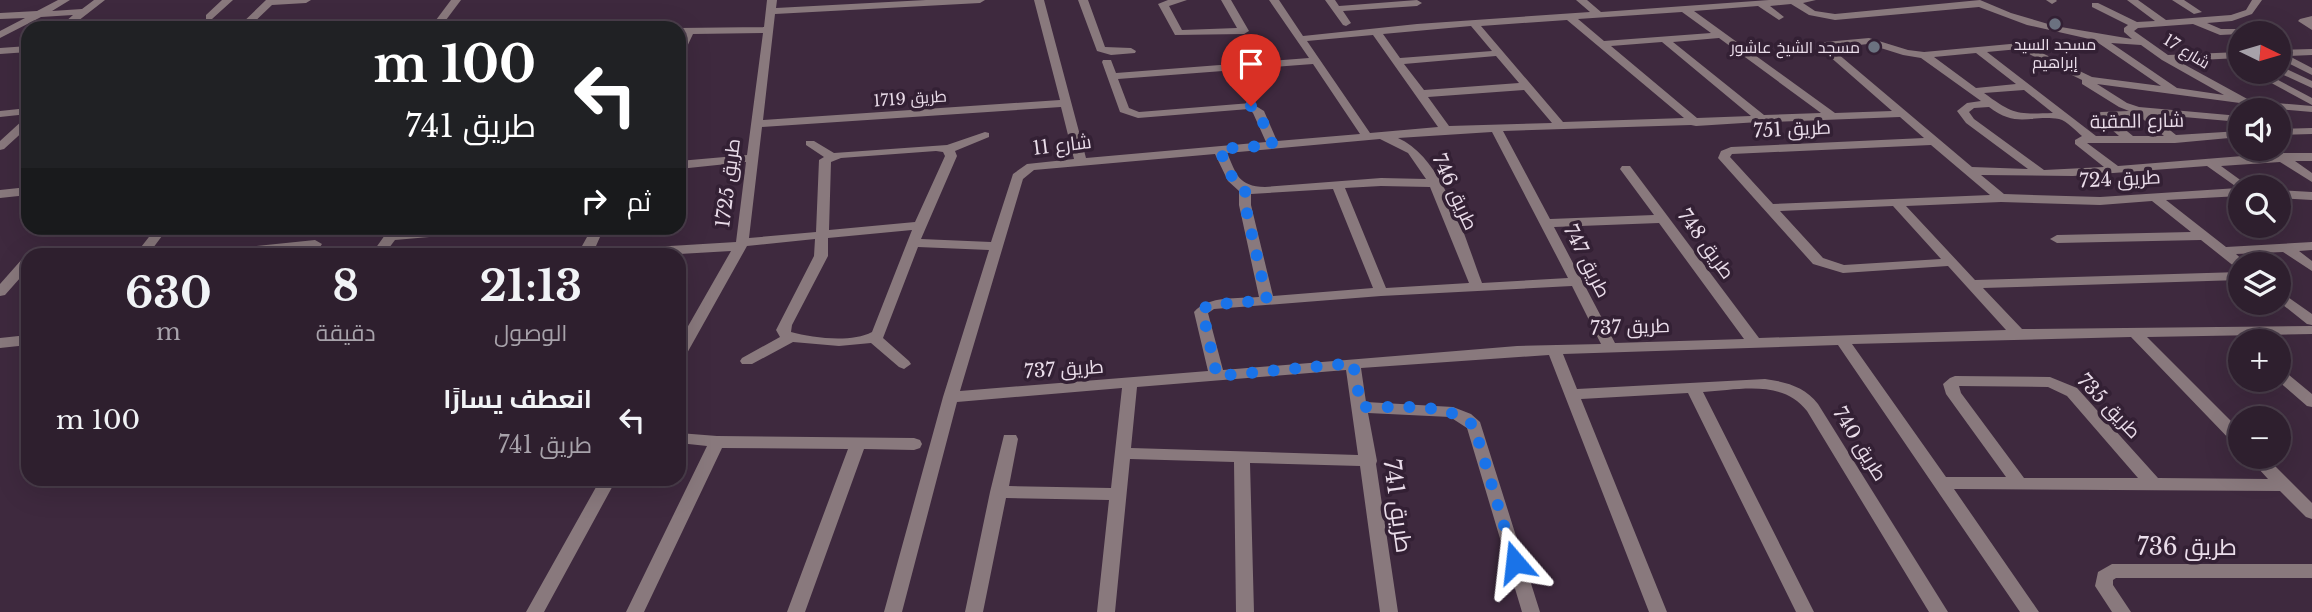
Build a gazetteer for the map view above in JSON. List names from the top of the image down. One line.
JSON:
{"streets":{"street":["شارع 17","طريق 1719","شارع المقبة","طريق 751","شارع 11","طريق 724","طريق 1725","طريق 746","طريق 748","طريق 747","طريق 737","طريق 735","طريق 740","طريق 741","طريق 736"]},"crossings":[["طريق 1719","طريق 1725"],["شارع 11","طريق 746"],["شارع 11","طريق 737"],["طريق 748","طريق 747"],["طريق 748","طريق 737"],["طريق 747","طريق 737"],["طريق 737","طريق 741"]],"places":["مسجد السيد إبراهيم","مسجد الشيخ عاشور"],"north":"right","page":{"map_buttons":["+","−"],"turn":["100 m","طريق 741"],"then":"ثم","eta":["21:13","الوصول","8","دقيقة","630","m"],"list":[{"name":"انعطف يسارًا","note":"طريق 741","value":"100 m"}]}}
